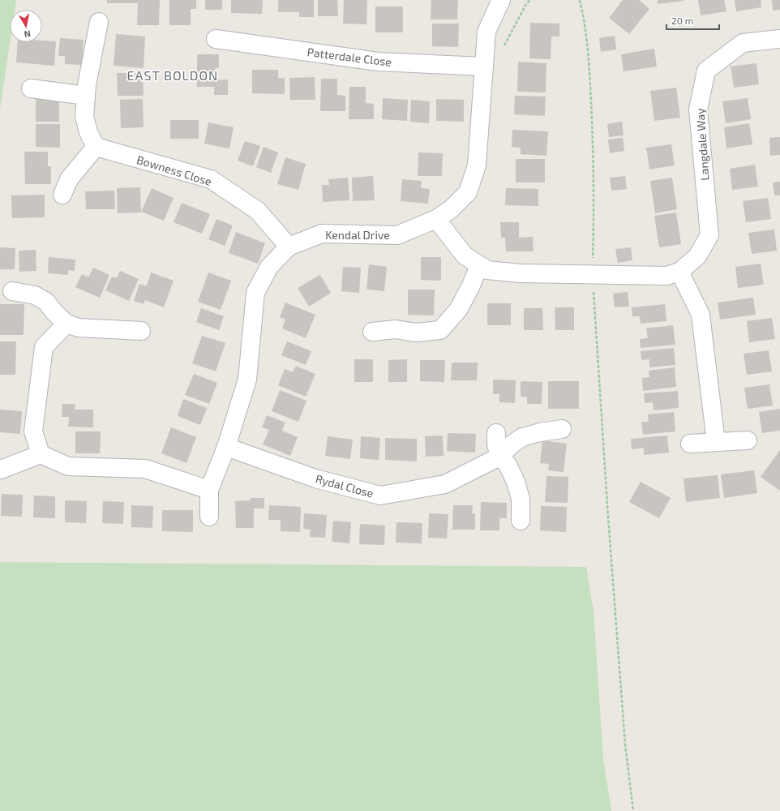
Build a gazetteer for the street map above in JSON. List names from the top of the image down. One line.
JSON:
{"streets":{"street":["Patterdale Close","Langdale Way","Bowness Close","Kendal Drive","Rydal Close"]},"crossings":[["Patterdale Close","Kendal Drive"],["Langdale Way","Kendal Drive"],["Bowness Close","Kendal Drive"],["Kendal Drive","Rydal Close"]],"districts":["EAST BOLDON"],"scale_bar":"20 m","north":"bottom"}
